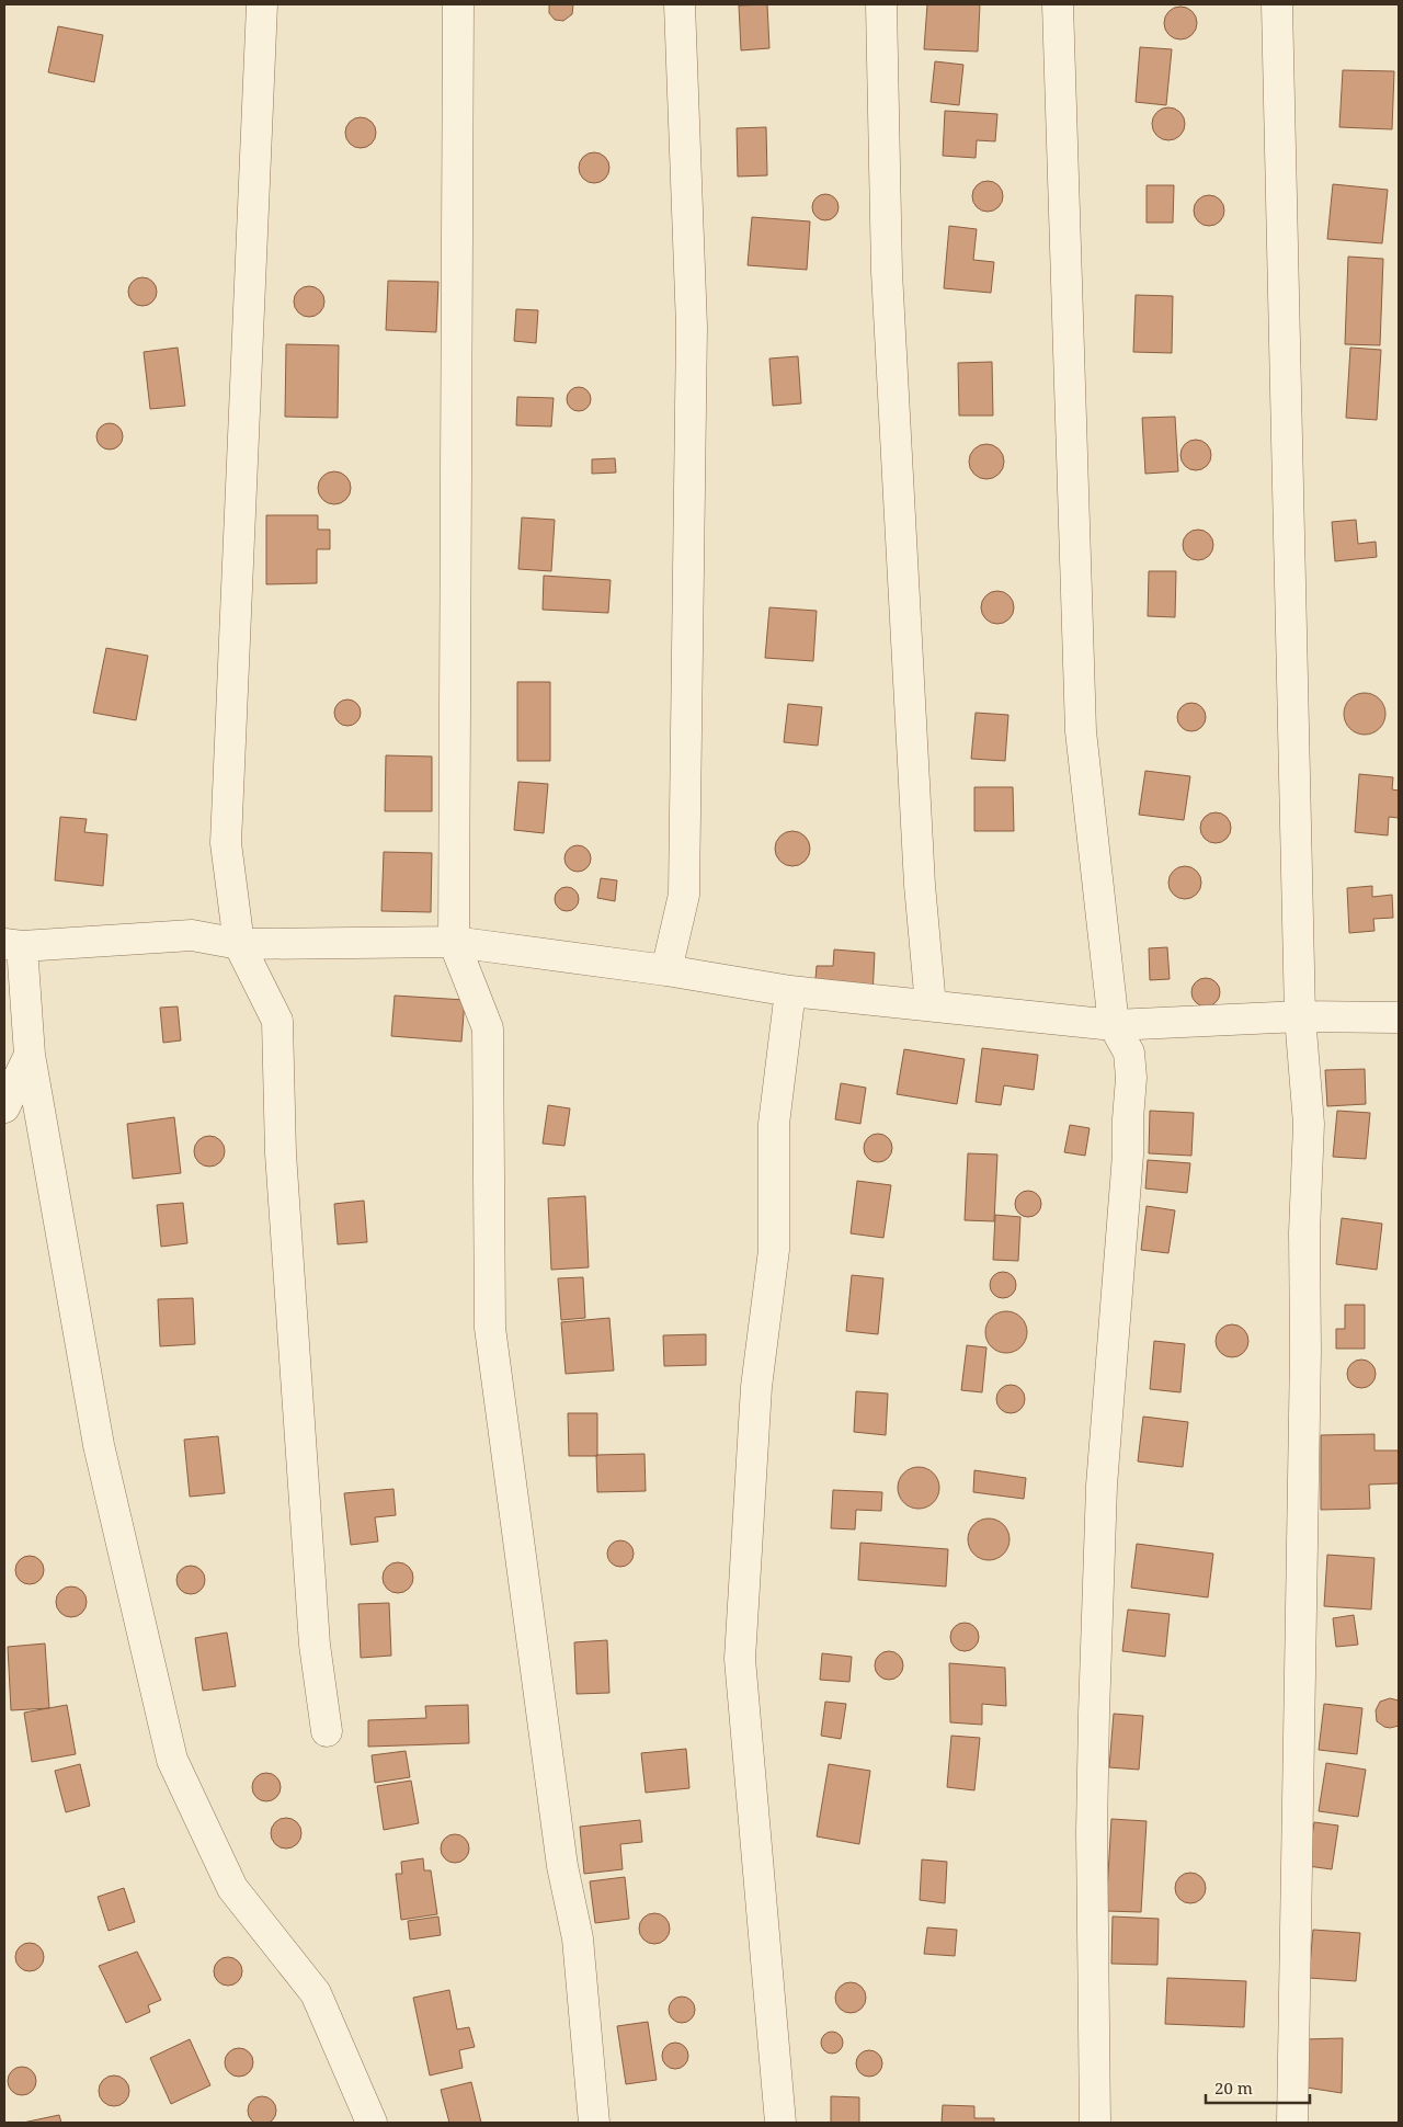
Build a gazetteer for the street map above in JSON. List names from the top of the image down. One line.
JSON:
{"scale_bar":"20 m"}
